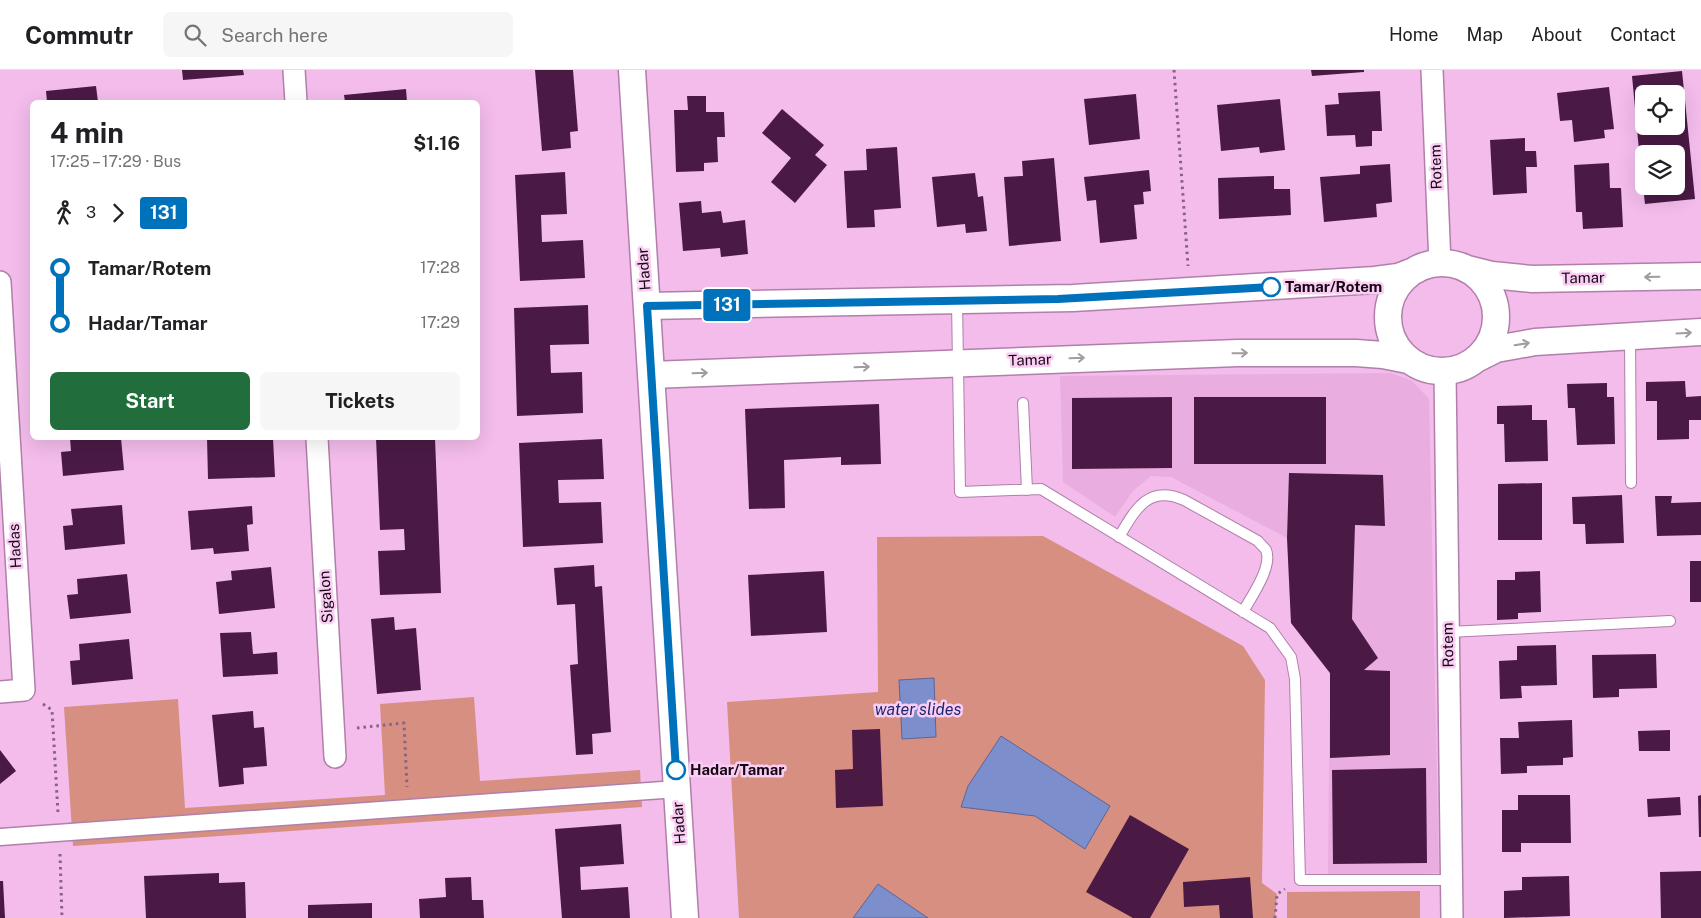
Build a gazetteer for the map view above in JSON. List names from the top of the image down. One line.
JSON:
{"streets":{"street":["Rotem","Hadar","Tamar","Hadas","Sigalon"]},"crossings":[["Rotem","Tamar"],["Hadar","Tamar"]],"water":["water slides"],"places":["Tamar/Rotem","Hadar/Tamar"],"lines":["bus line 131"],"page":{"header":"Commutr","search":"Search here","nav":["Home","Map","About","Contact"],"on_map":"131","heading":["4 min","17:25 – 17:29 · Bus","$1.16"],"legs":["3","131"],"list":[{"name":"Tamar/Rotem","value":"17:28"},{"name":"Hadar/Tamar","value":"17:29"}],"buttons":["Start","Tickets"]}}
